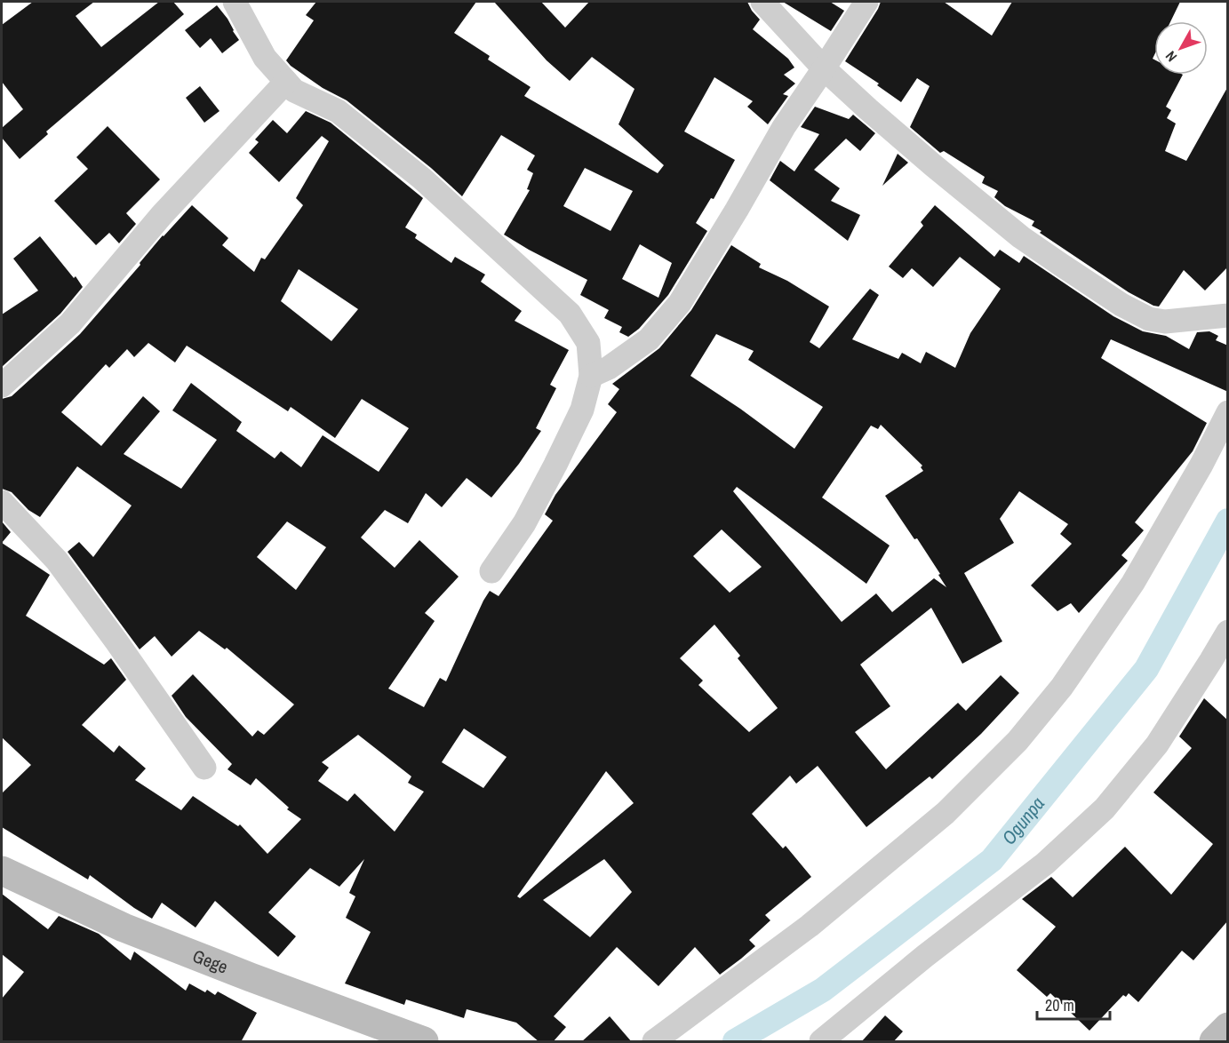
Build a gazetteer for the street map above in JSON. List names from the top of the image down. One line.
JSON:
{"streets":{"street":["Gege"]},"water":["Ogunpa"],"scale_bar":"20 m","north":"bottom left"}
